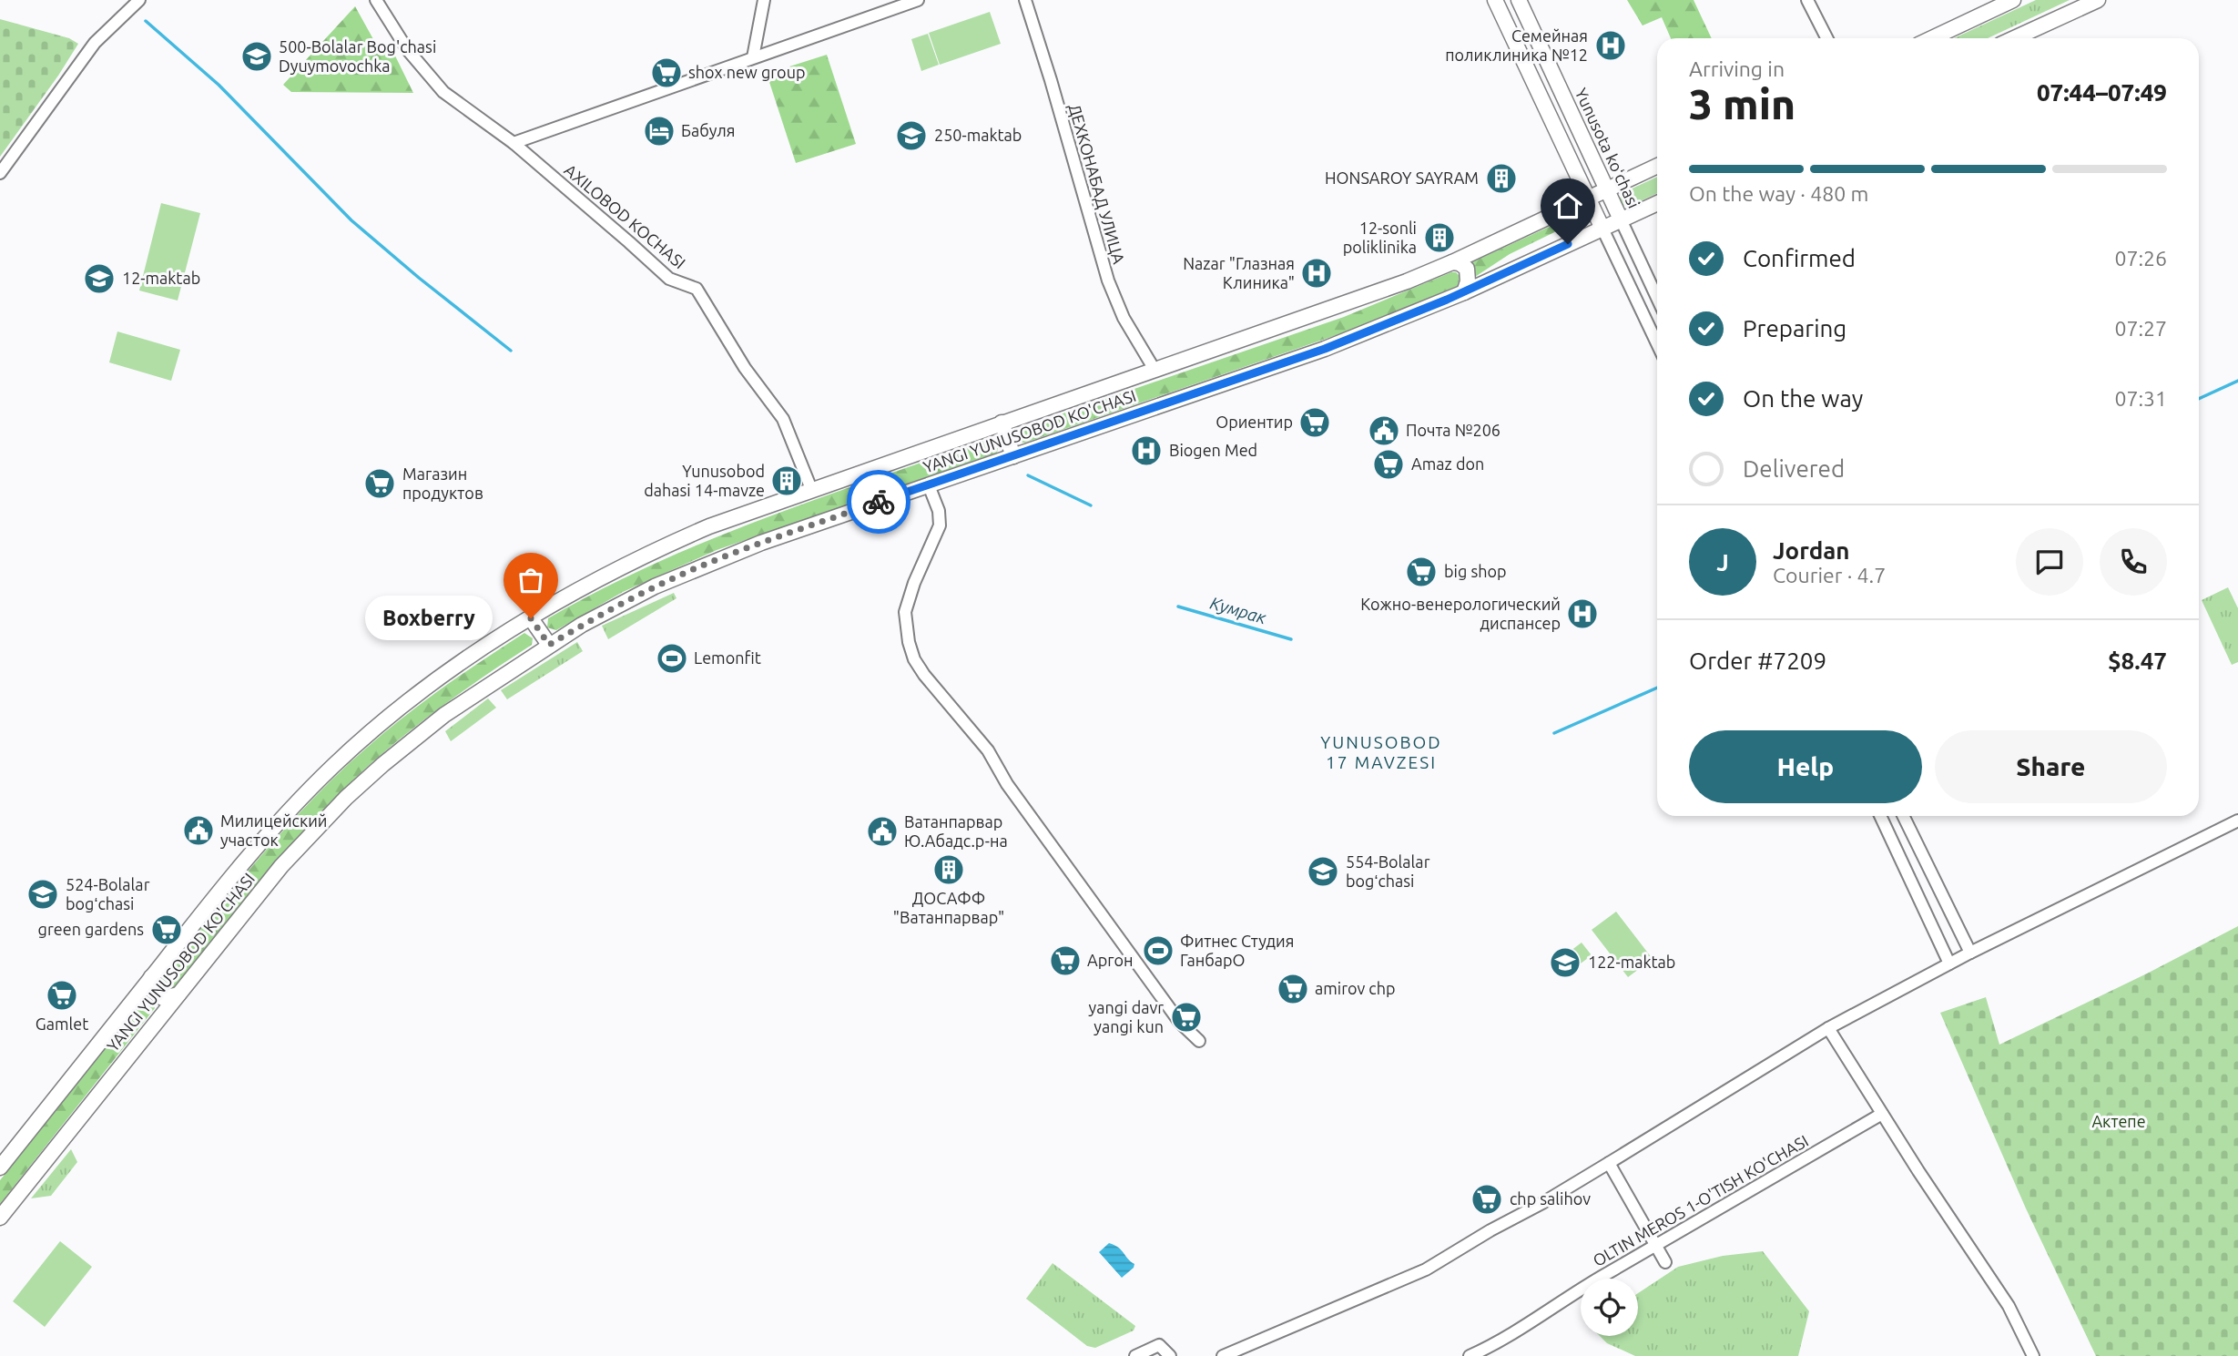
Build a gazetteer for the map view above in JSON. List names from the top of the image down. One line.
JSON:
{"streets":{"main road":["Yunusota koʻchasi","YANGI YUNUSOBOD KO'CHASI"],"street":["ДЕХКОНАБАД УЛИЦА","AXILOBOD KOCHASI","OLTIN MEROS 1-O'TISH KO'CHASI"]},"crossings":[["Yunusota koʻchasi","YANGI YUNUSOBOD KO'CHASI"],["ДЕХКОНАБАД УЛИЦА","YANGI YUNUSOBOD KO'CHASI"],["AXILOBOD KOCHASI","YANGI YUNUSOBOD KO'CHASI"]],"districts":["YUNUSOBOD 17 MAVZESI"],"water":["Кумрак"],"parks":["Актепе"],"places":{"hospital":["Семейная поликлиника №12","Nazar \"Глазная Клиника\"","Biogen Med","Кожно-венерологический диспансер"],"school or university":["500-Bolalar Bog'chasi Dyuymovochka","250-maktab","12-maktab","554-Bolalar bogʻchasi","524-Bolalar bogʻchasi","122-maktab"],"supermarket":["shox new group","Ориентир","Amaz don","Магазин продуктов","big shop","green gardens","Аргон","amirov chp","Gamlet","yangi davr yangi kun","chp salihov"],"hotel":["Бабуля"],"building":["HONSAROY SAYRAM","12-sonli poliklinika","Yunusobod dahasi 14-mavze","ДОСАФФ \"Ватанпарвар\""],"public building":["Почта №206","Милицейский участок","Ватанпарвар Ю.Абадс.р-на"],"other":["Boxberry"],"sports":["Lemonfit","Фитнес Студия ГанбарО"]},"page":{"heading":["3 min","Arriving in","07:44–07:49"],"panel":["Jordan","Courier · 4.7","Order #7209","$8.47"],"bar":"On the way · 480 m","list":[["Confirmed","07:26"],["Preparing","07:27"],["On the way","07:31"],"Delivered"],"round":"J","bubble":"Boxberry","buttons":["Help","Share"]}}
